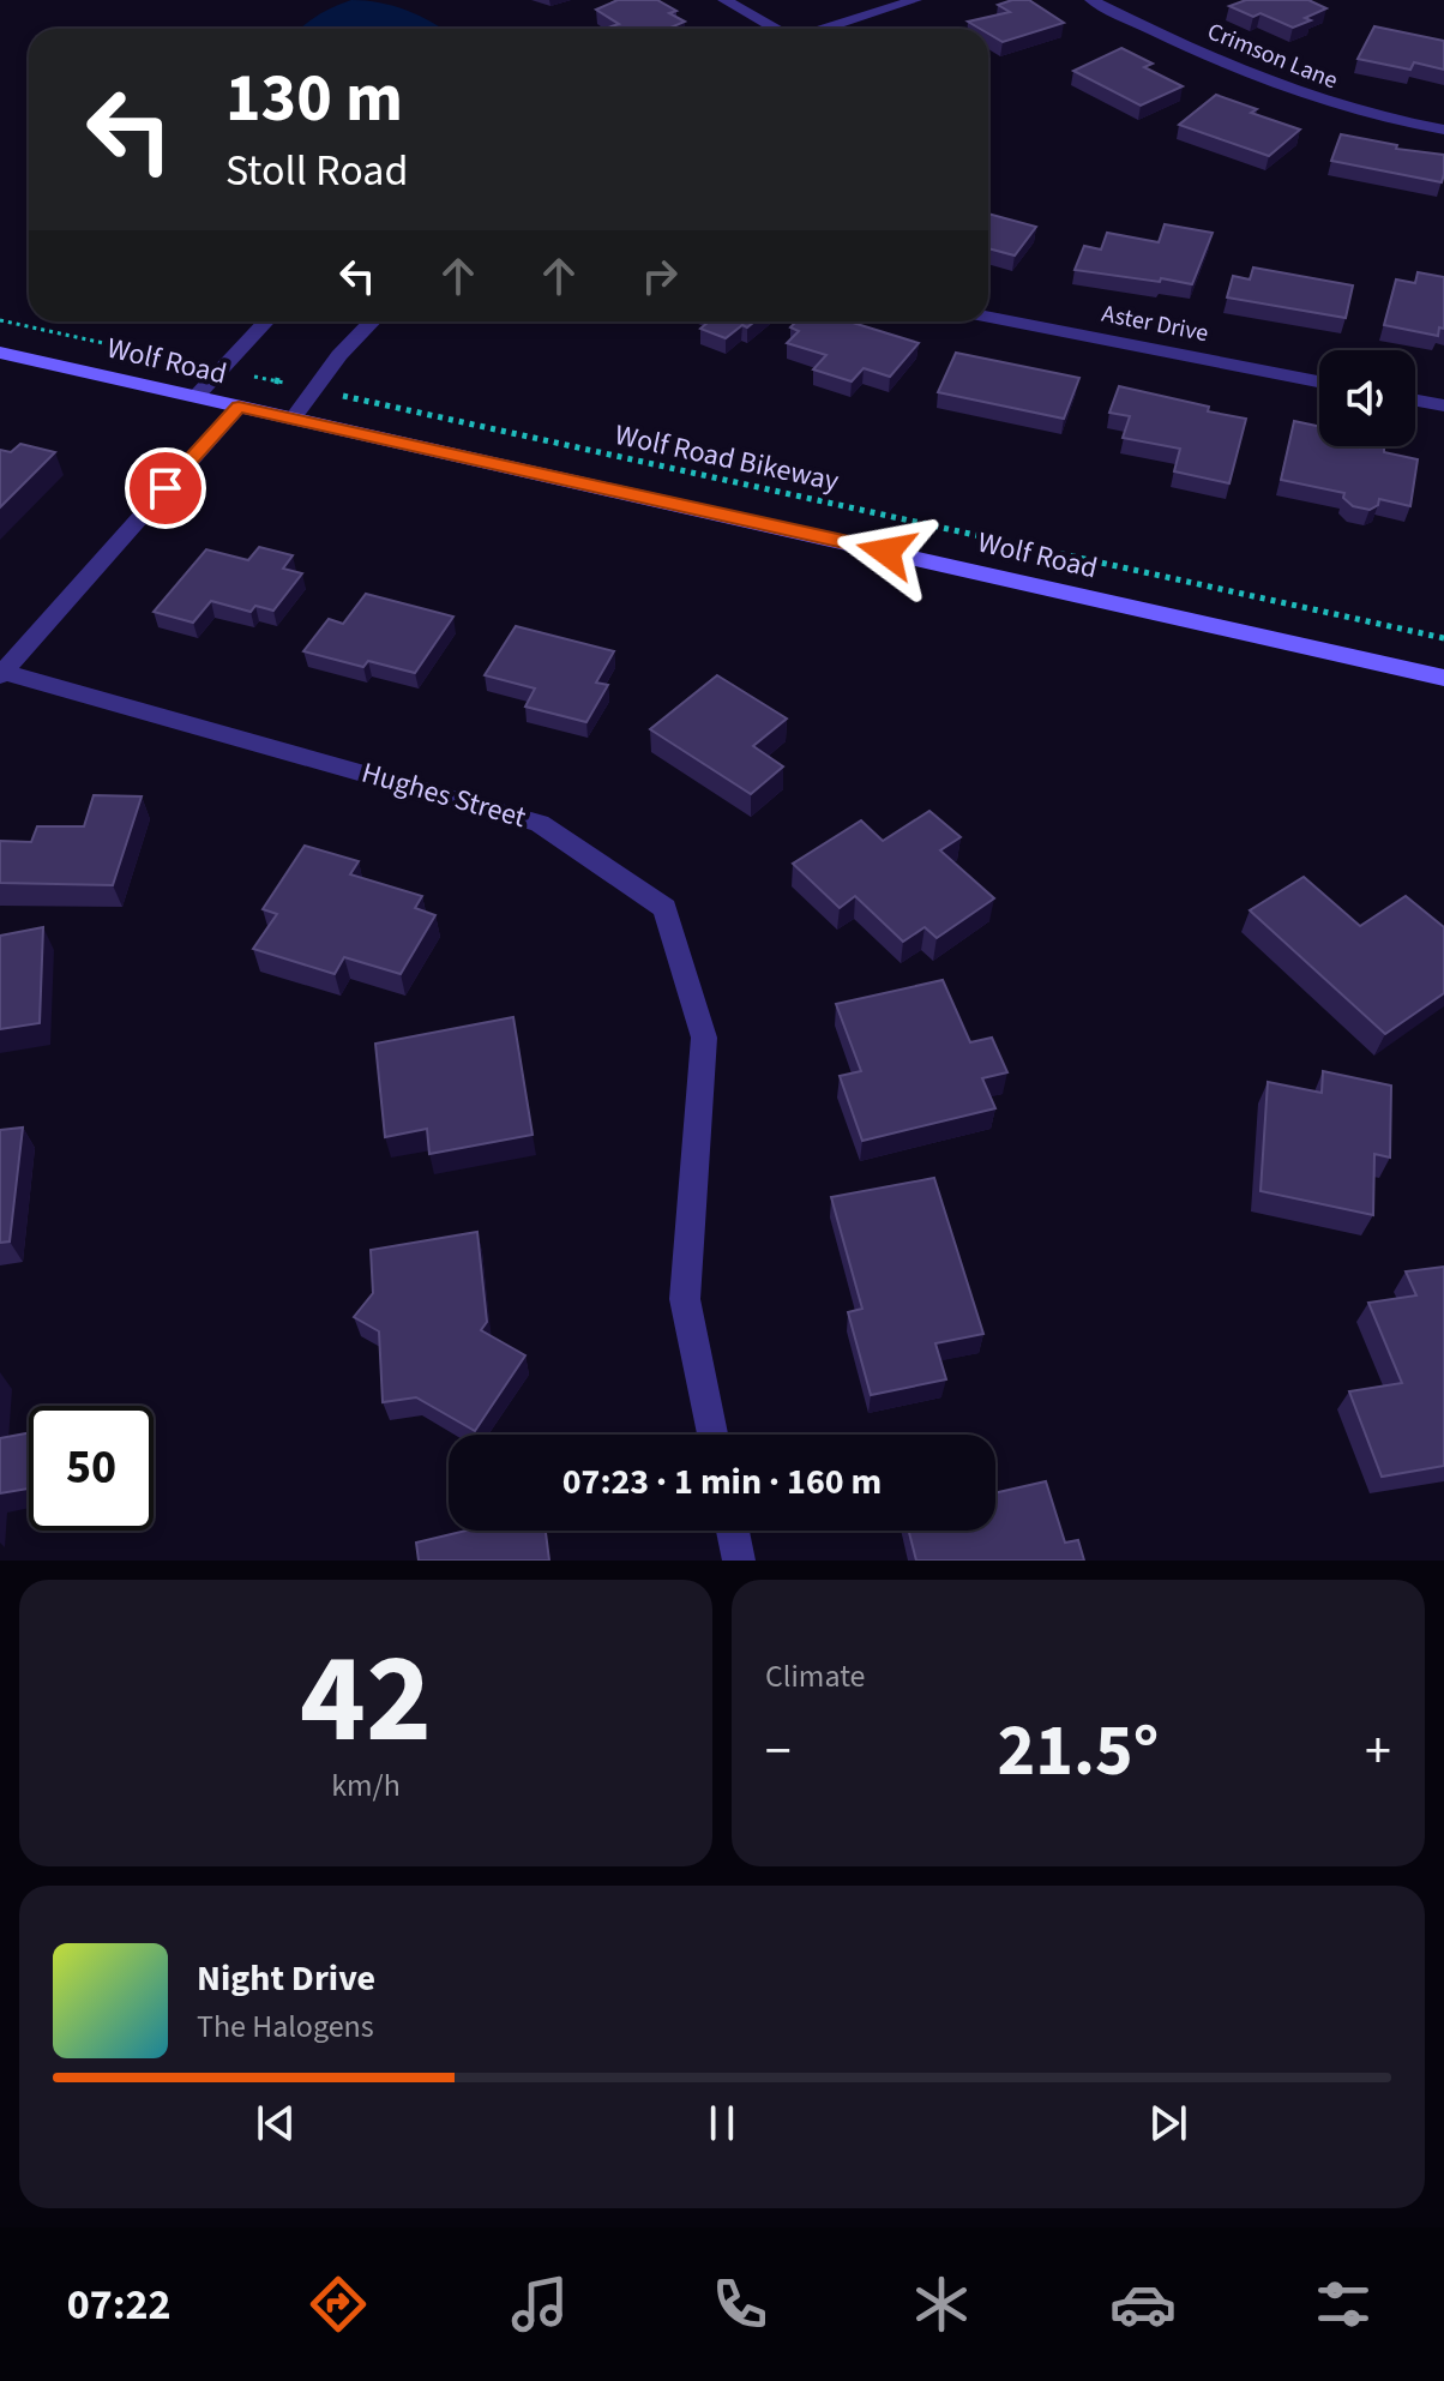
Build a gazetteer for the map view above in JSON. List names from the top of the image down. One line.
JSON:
{"streets":{"main road":["Wolf Road"],"street":["Crimson Lane","Aster Drive","Hughes Street"],"path":["Wolf Road Bikeway"]},"page":{"turn":["130 m","Stoll Road"],"limit":"50","trip":"07:23 · 1 min · 160 m","tile":[["42","km/h"],"Climate"],"heat":["−","21.5°","+"],"song":["Night Drive","The Halogens"],"tabs":"07:22"}}
